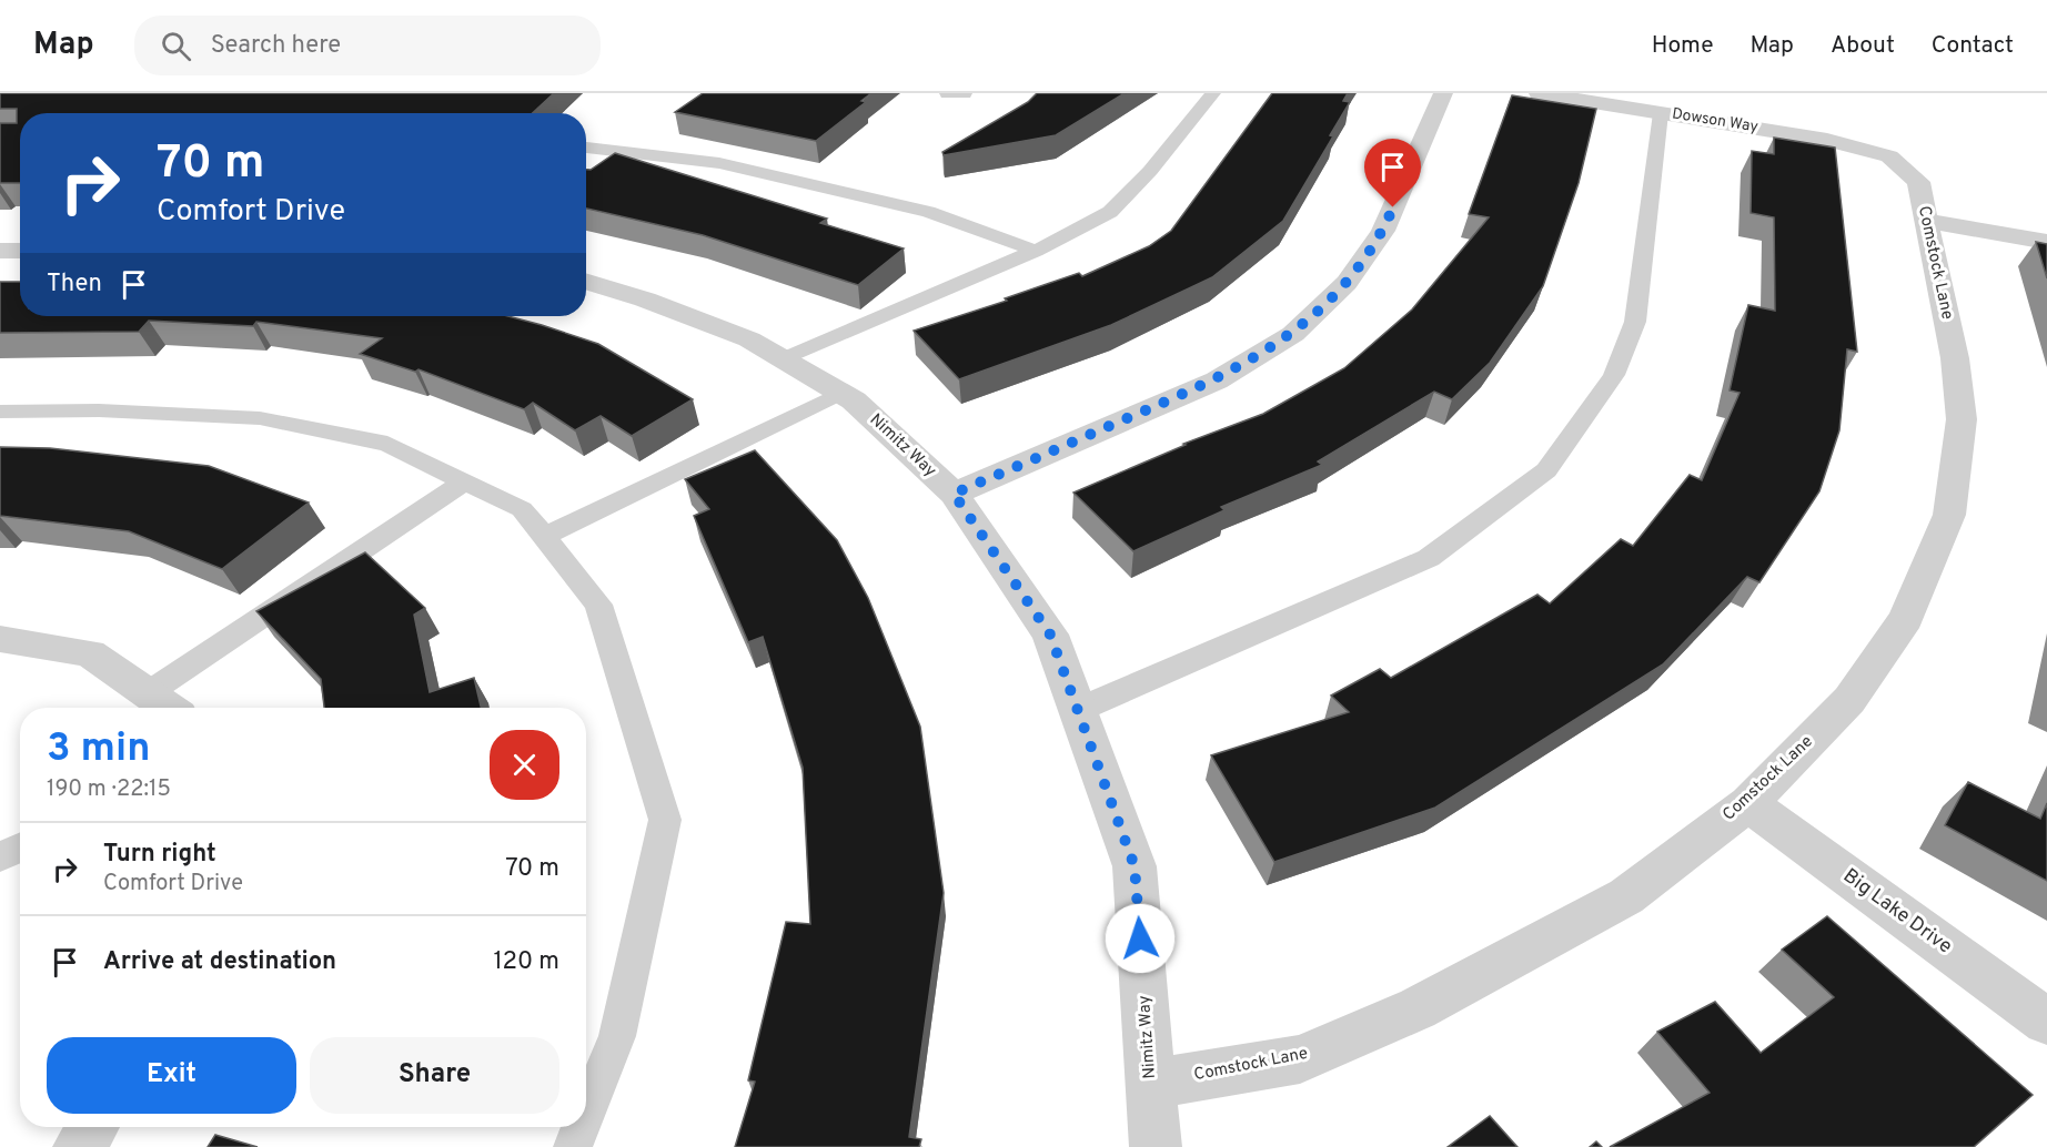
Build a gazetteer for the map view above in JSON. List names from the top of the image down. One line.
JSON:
{"streets":{"street":["Dowson Way","Comstock Lane","Nimitz Way","Big Lake Drive"]},"crossings":[["Dowson Way","Comstock Lane"],["Comstock Lane","Nimitz Way"],["Comstock Lane","Big Lake Drive"]],"page":{"header":"Map","search":"Search here","nav":["Home","Map","About","Contact"],"turn":["70 m","Comfort Drive"],"then":"Then","heading":["3 min","190 m · 22:15"],"list":[{"name":"Turn right","note":"Comfort Drive","value":"70 m"},{"name":"Arrive at destination","value":"120 m"}],"buttons":["Exit","Share"]}}
